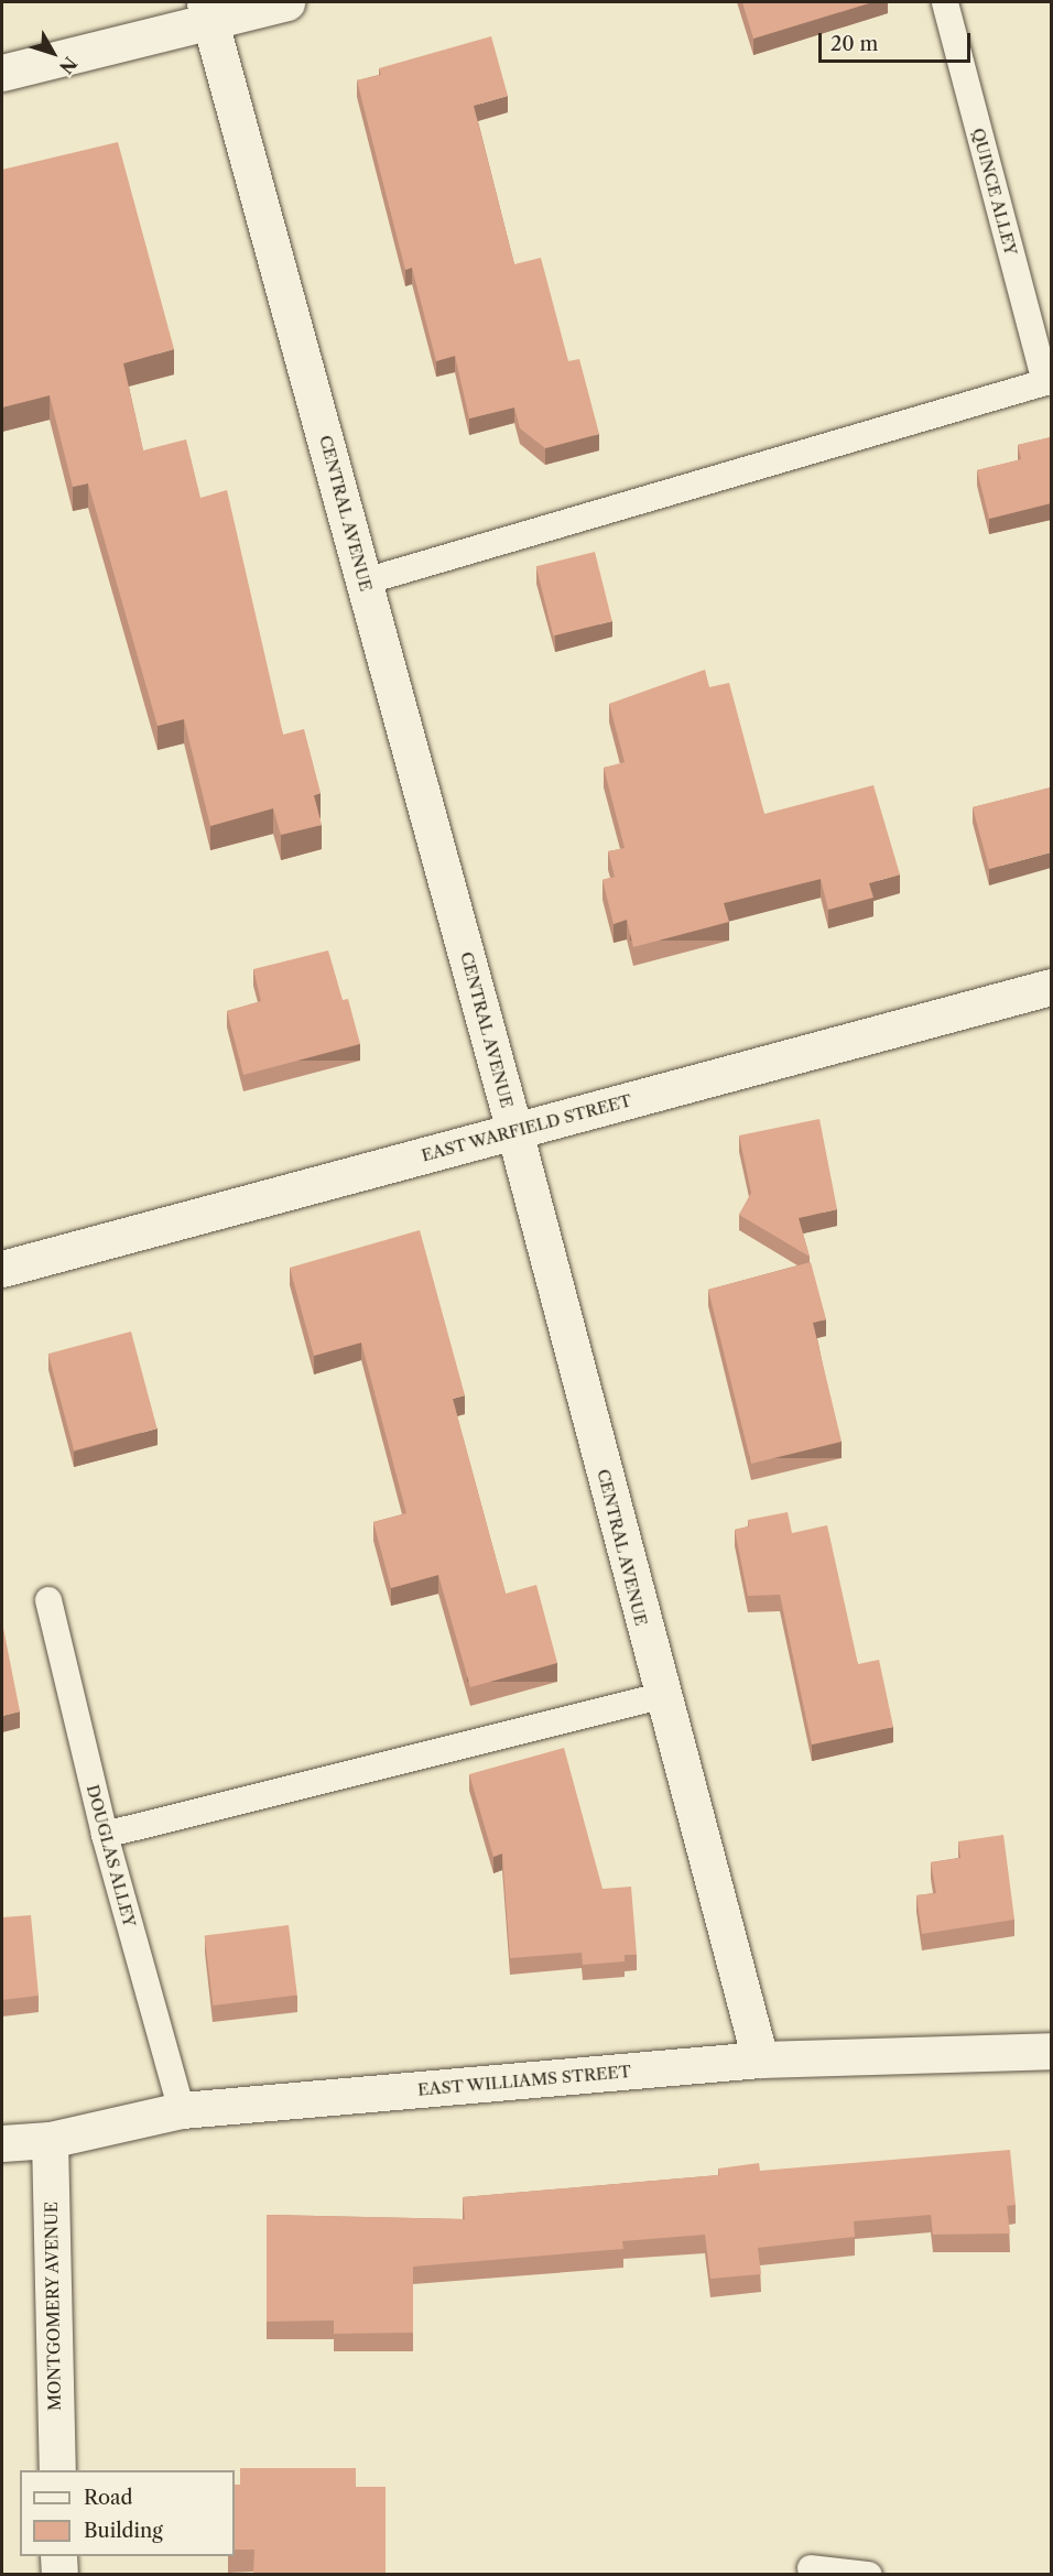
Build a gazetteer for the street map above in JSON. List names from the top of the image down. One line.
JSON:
{"streets":{"street":["CENTRAL AVENUE","EAST WARFIELD STREET","EAST WILLIAMS STREET","MONTGOMERY AVENUE"],"lane":["QUINCE ALLEY","DOUGLAS ALLEY"]},"crossings":[["QUINCE ALLEY","CENTRAL AVENUE"],["CENTRAL AVENUE","EAST WARFIELD STREET"],["CENTRAL AVENUE","EAST WILLIAMS STREET"],["DOUGLAS ALLEY","EAST WILLIAMS STREET"],["EAST WILLIAMS STREET","MONTGOMERY AVENUE"]],"legend":["Road","Building"],"scale_bar":"20 m","north":"bottom right"}
